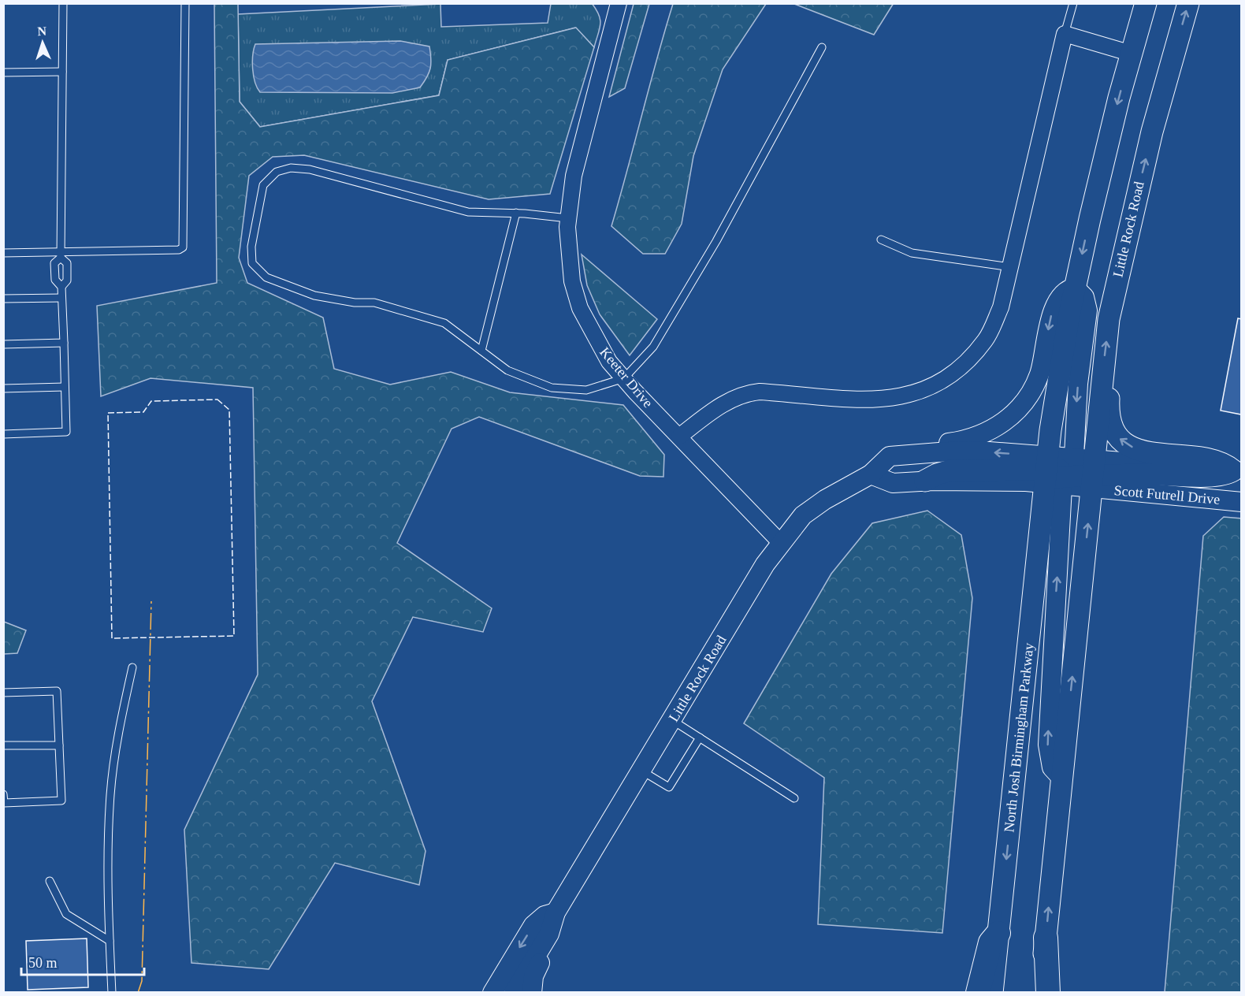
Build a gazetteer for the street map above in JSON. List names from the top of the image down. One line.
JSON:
{"streets":{"main road":["Little Rock Road","North Josh Birmingham Parkway"],"street":["Keeter Drive","Scott Futrell Drive"]},"crossings":[["Little Rock Road","Keeter Drive"],["Little Rock Road","Scott Futrell Drive"],["Little Rock Road","North Josh Birmingham Parkway"],["Scott Futrell Drive","North Josh Birmingham Parkway"]],"scale_bar":"50 m","north":"top"}
